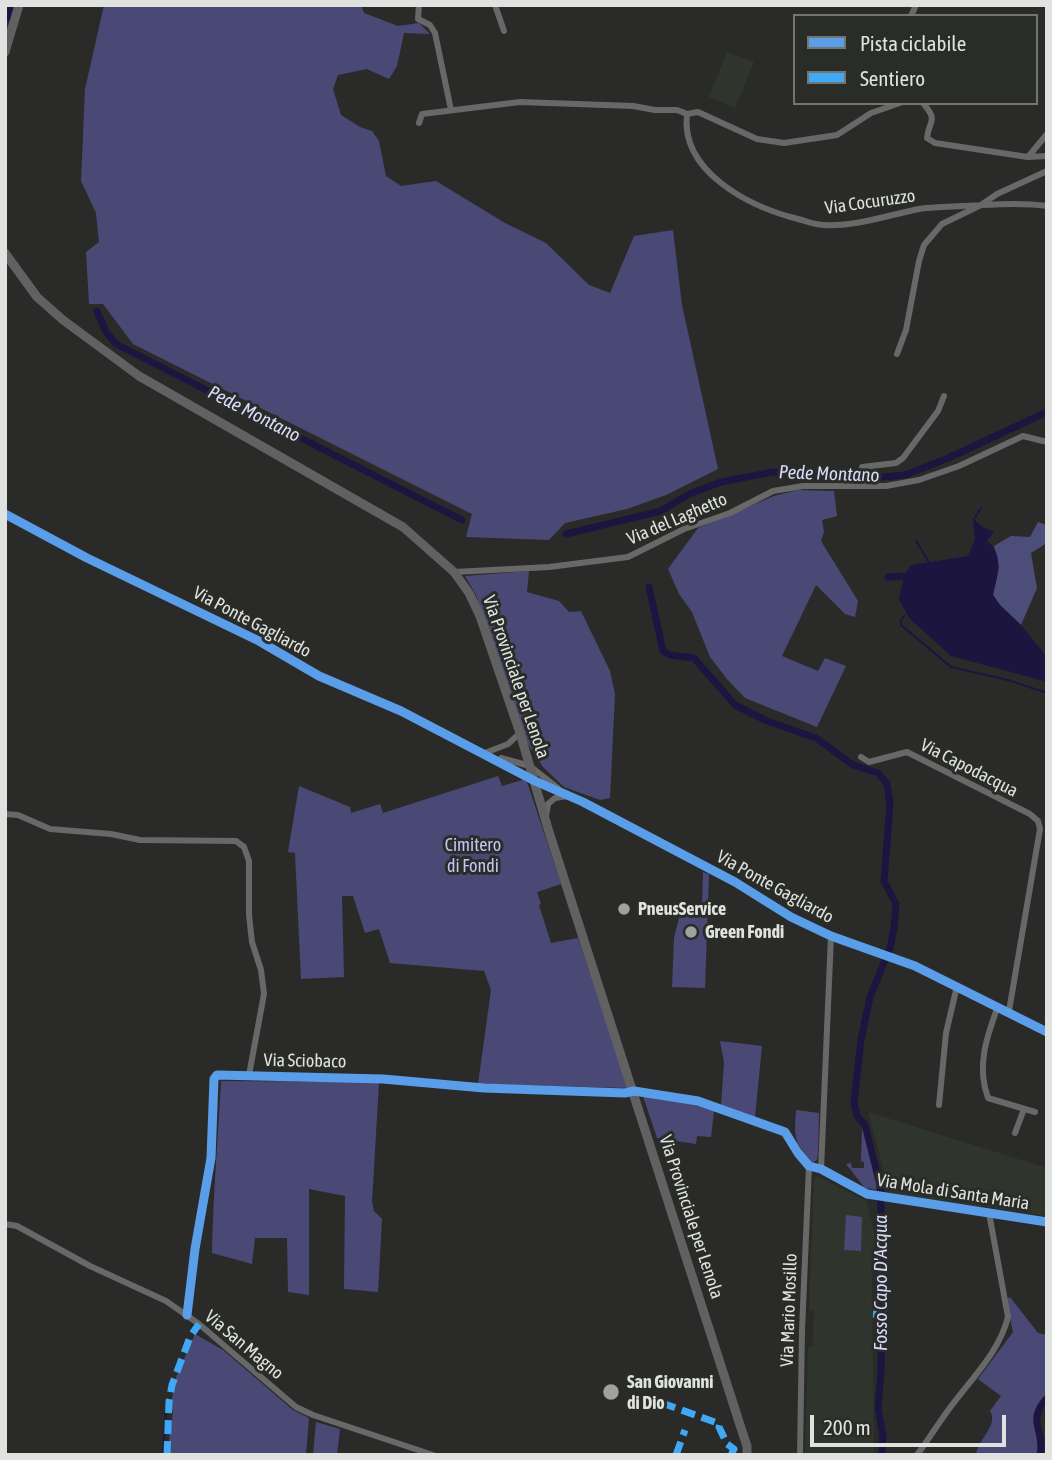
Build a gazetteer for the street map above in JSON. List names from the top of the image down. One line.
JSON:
{"streets":{"main road":["Via Provinciale per Lenola"],"street":["Via Cocuruzzo","Via del Laghetto","Via Ponte Gagliardo","Via Capodacqua","Via Sciobaco","Via Mola di Santa Maria","Via Mario Mosillo","Via San Magno"]},"crossings":[["Via del Laghetto","Via Provinciale per Lenola"],["Via Ponte Gagliardo","Via Provinciale per Lenola"],["Via Ponte Gagliardo","Via Capodacqua"],["Via Provinciale per Lenola","Via Sciobaco"],["Via Sciobaco","Via San Magno"],["Via Mola di Santa Maria","Via Mario Mosillo"]],"water":["Pede Montano","Fosso Capo D'Acqua"],"parks":["Cimitero di Fondi"],"places":["PneusService","Green Fondi","San Giovanni di Dio"],"legend":["Pista ciclabile","Sentiero"],"scale_bar":"200 m"}
